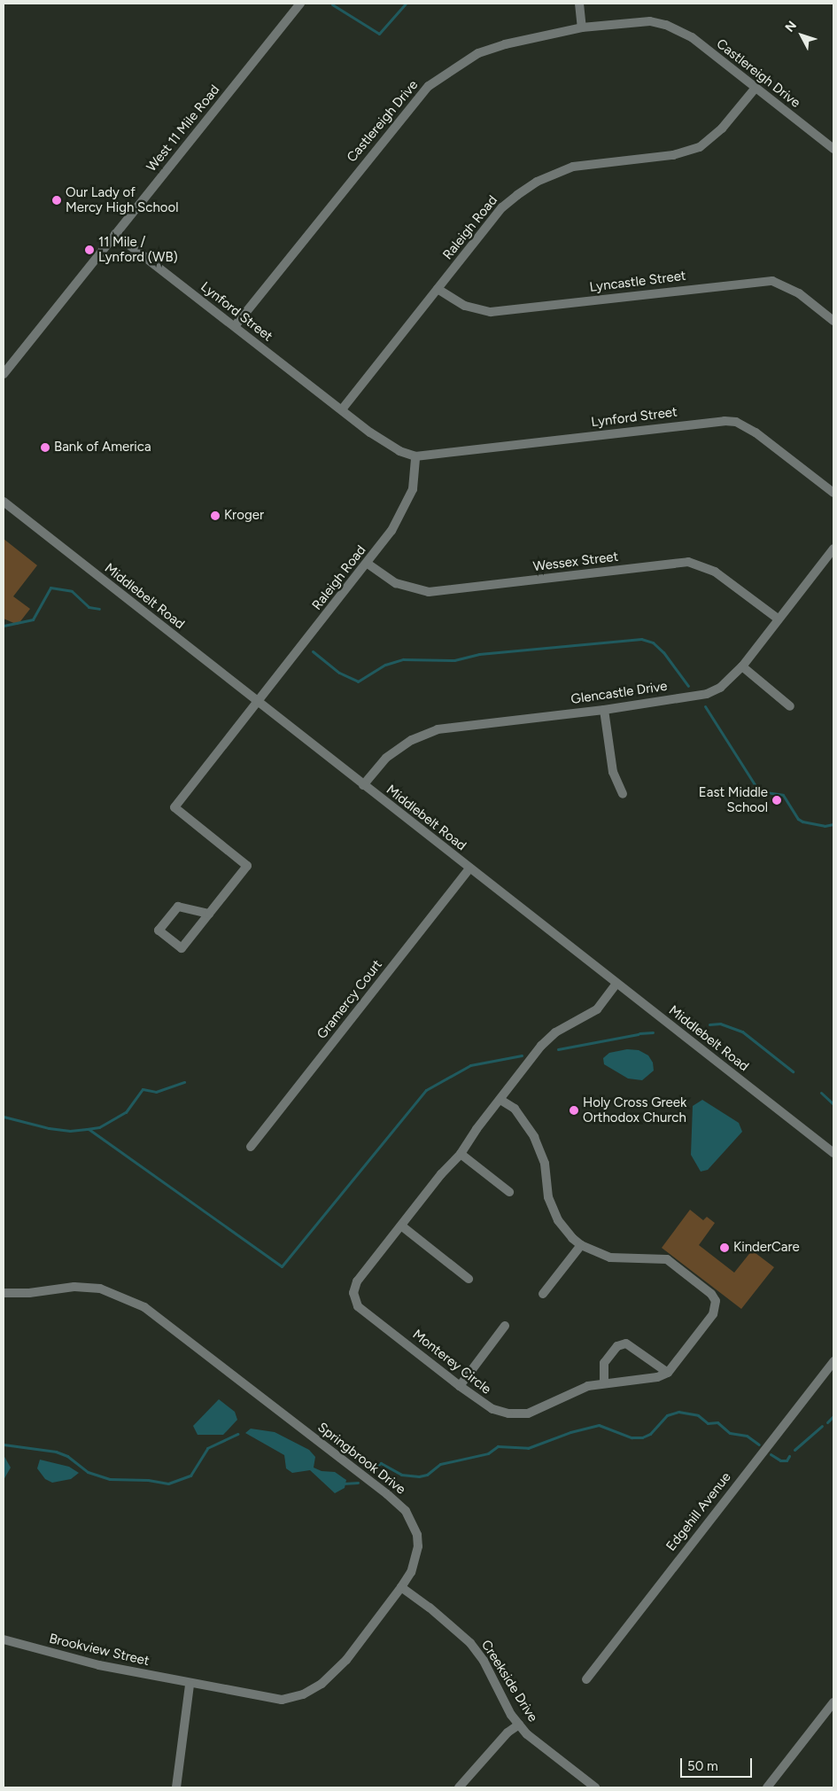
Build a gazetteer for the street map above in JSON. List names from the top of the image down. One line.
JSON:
{"streets":{"street":["Castlereigh Drive","West 11 Mile Road","Raleigh Road","Lyncastle Street","Lynford Street","Wessex Street","Middlebelt Road","Glencastle Drive","Gramercy Court","Monterey Circle","Springbrook Drive","Edgehill Avenue","Brookview Street","Creekside Drive"]},"crossings":[["Castlereigh Drive","Raleigh Road"],["Castlereigh Drive","Lynford Street"],["West 11 Mile Road","Lynford Street"],["Raleigh Road","Lyncastle Street"],["Raleigh Road","Lynford Street"],["Raleigh Road","Wessex Street"],["Raleigh Road","Middlebelt Road"],["Wessex Street","Glencastle Drive"],["Middlebelt Road","Glencastle Drive"],["Middlebelt Road","Gramercy Court"],["Middlebelt Road","Monterey Circle"],["Springbrook Drive","Brookview Street"],["Springbrook Drive","Creekside Drive"]],"places":["Our Lady of Mercy High School","11 Mile / Lynford (WB)","Bank of America","Kroger","East Middle School","Holy Cross Greek Orthodox Church","KinderCare"],"scale_bar":"50 m","north":"top left"}
